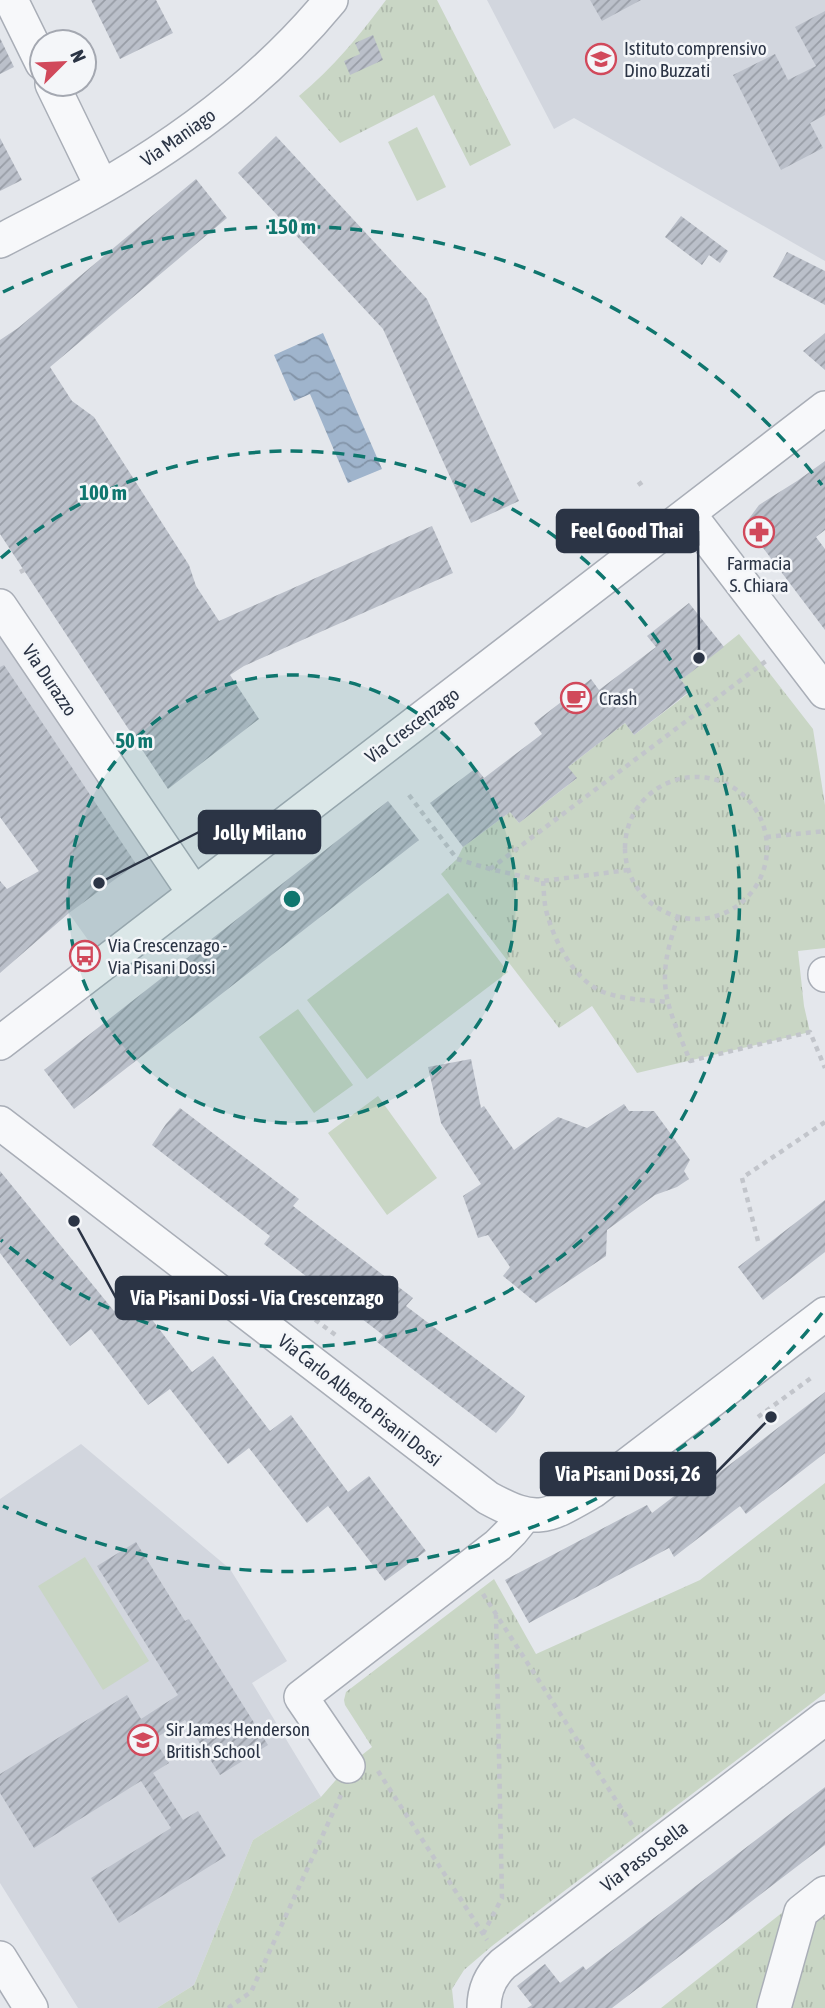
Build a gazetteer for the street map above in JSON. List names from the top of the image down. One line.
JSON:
{"streets":{"street":["Via Maniago","Via Durazzo","Via Crescenzago","Via Carlo Alberto Pisani Dossi","Via Passo Sella"]},"crossings":[["Via Durazzo","Via Crescenzago"]],"places":{"school or university":["Istituto comprensivo Dino Buzzati","Sir James Henderson British School"],"pharmacy":["Farmacia S. Chiara"],"other":["Feel Good Thai","Jolly Milano","Via Pisani Dossi - Via Crescenzago","Via Pisani Dossi, 26"],"cafe":["Crash"],"bus stop":["Via Crescenzago - Via Pisani Dossi"]},"north":"top right","rings":["150 m","100 m","50 m"]}
